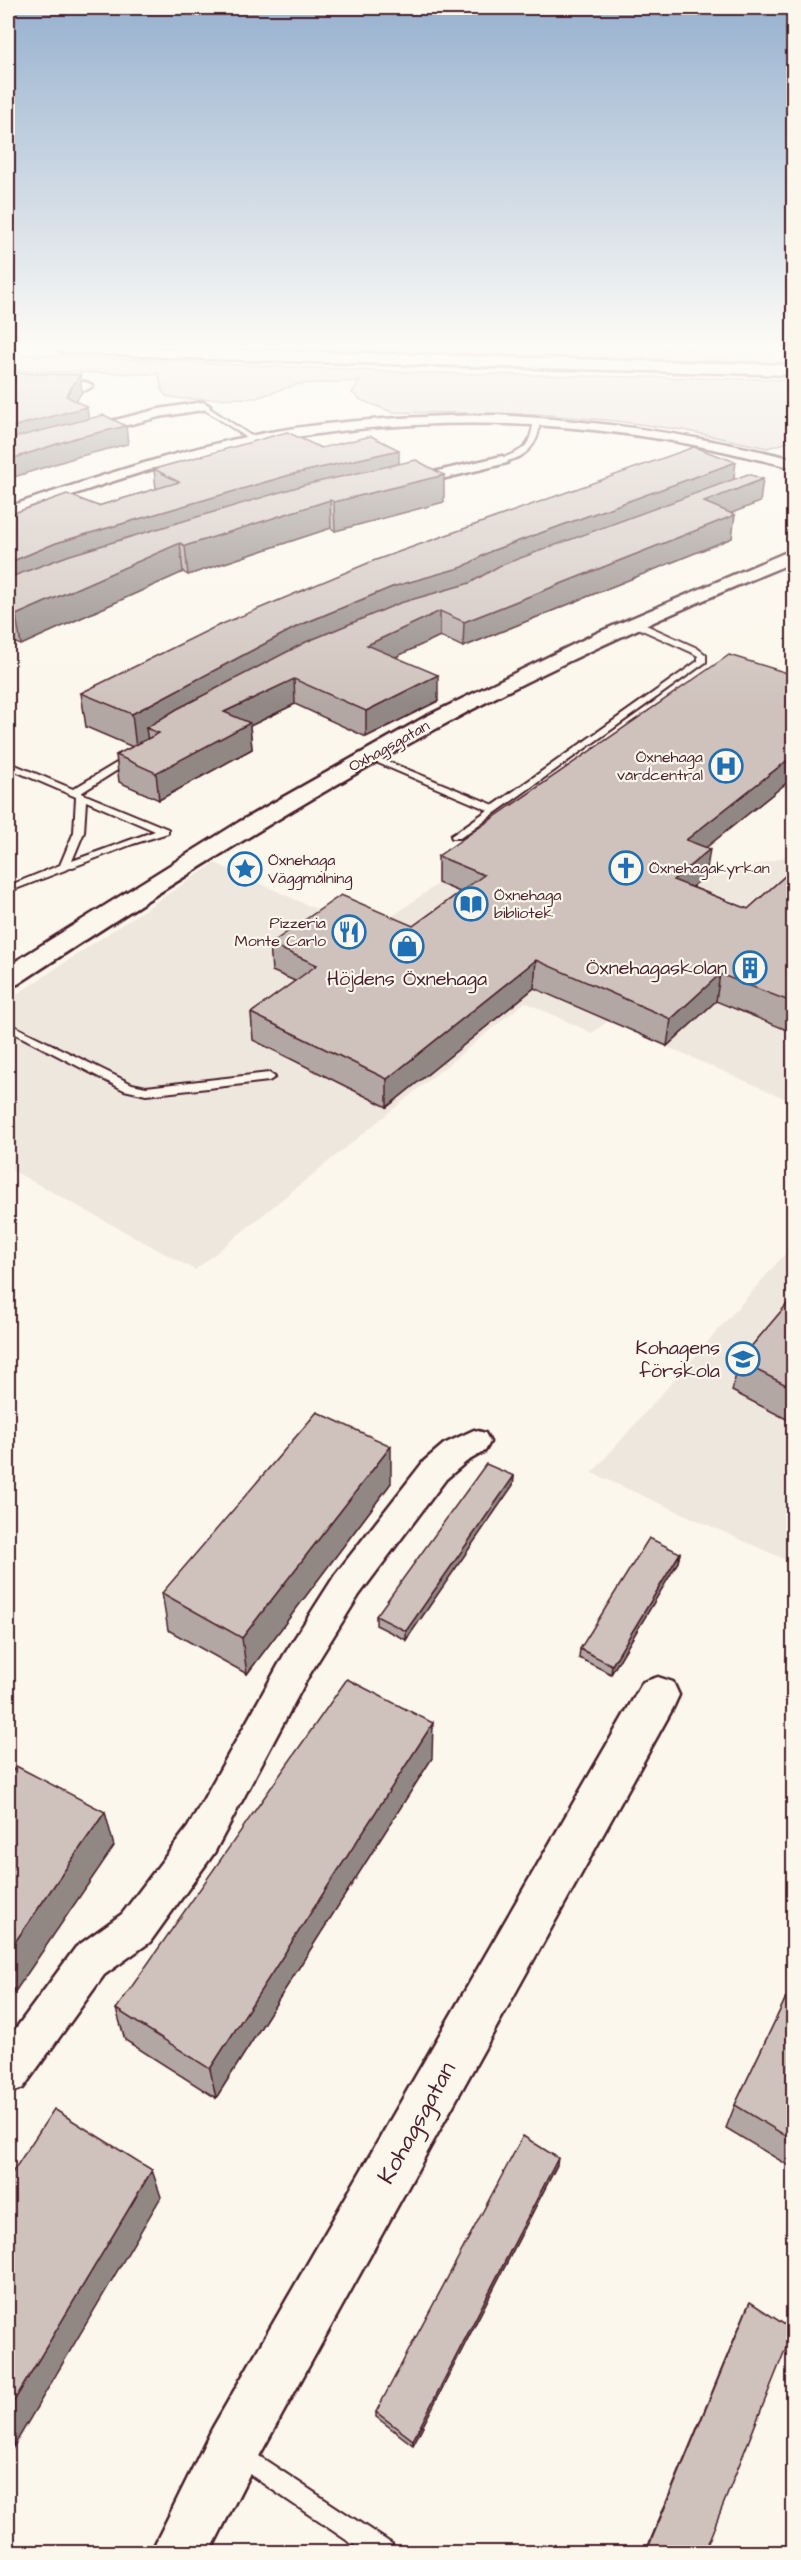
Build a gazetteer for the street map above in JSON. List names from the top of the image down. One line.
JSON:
{"streets":{"street":["Oxhagsgatan","Kohagsgatan"]},"places":{"hospital":["Öxnehaga vårdcentral"],"church":["Öxnehagakyrkan"],"place":["Öxnehaga Väggmålning"],"library":["Öxnehaga bibliotek"],"restaurant":["Pizzeria Monte Carlo"],"shop":["Höjdens Öxnehaga"],"building":["Öxnehagaskolan"],"school or university":["Kohagens förskola"]}}
